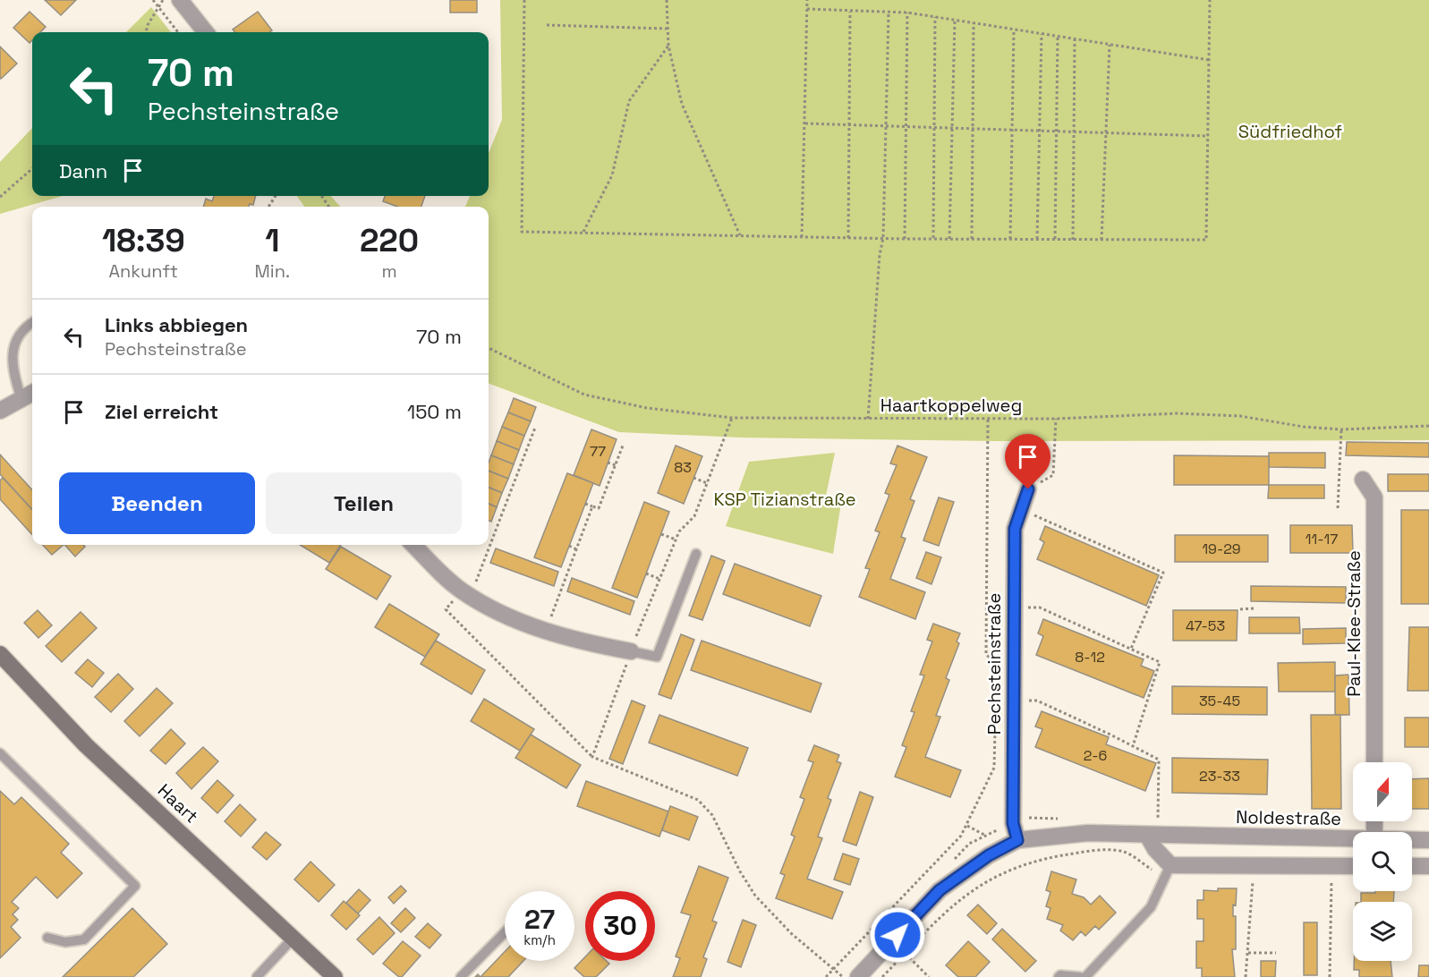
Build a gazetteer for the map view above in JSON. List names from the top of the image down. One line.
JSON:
{"streets":{"main road":["Haart"],"street":["Paul-Klee-Straße","Pechsteinstraße","Noldestraße"],"path":["Haartkoppelweg"]},"crossings":[["Pechsteinstraße","Noldestraße"]],"parks":["Südfriedhof","KSP Tizianstraße"],"house_numbers":["77","83","11-17","19-29","47-53","8-12","35-45","2-6","23-33"],"north":"top","page":{"turn":["70 m","Pechsteinstraße"],"then":"Dann","eta":["18:39","Ankunft","1","Min.","220","m"],"list":[{"name":"Links abbiegen","note":"Pechsteinstraße","value":"70 m"},{"name":"Ziel erreicht","value":"150 m"}],"buttons":["Beenden","Teilen"],"speed":"27 km/h","limit":"30"}}
